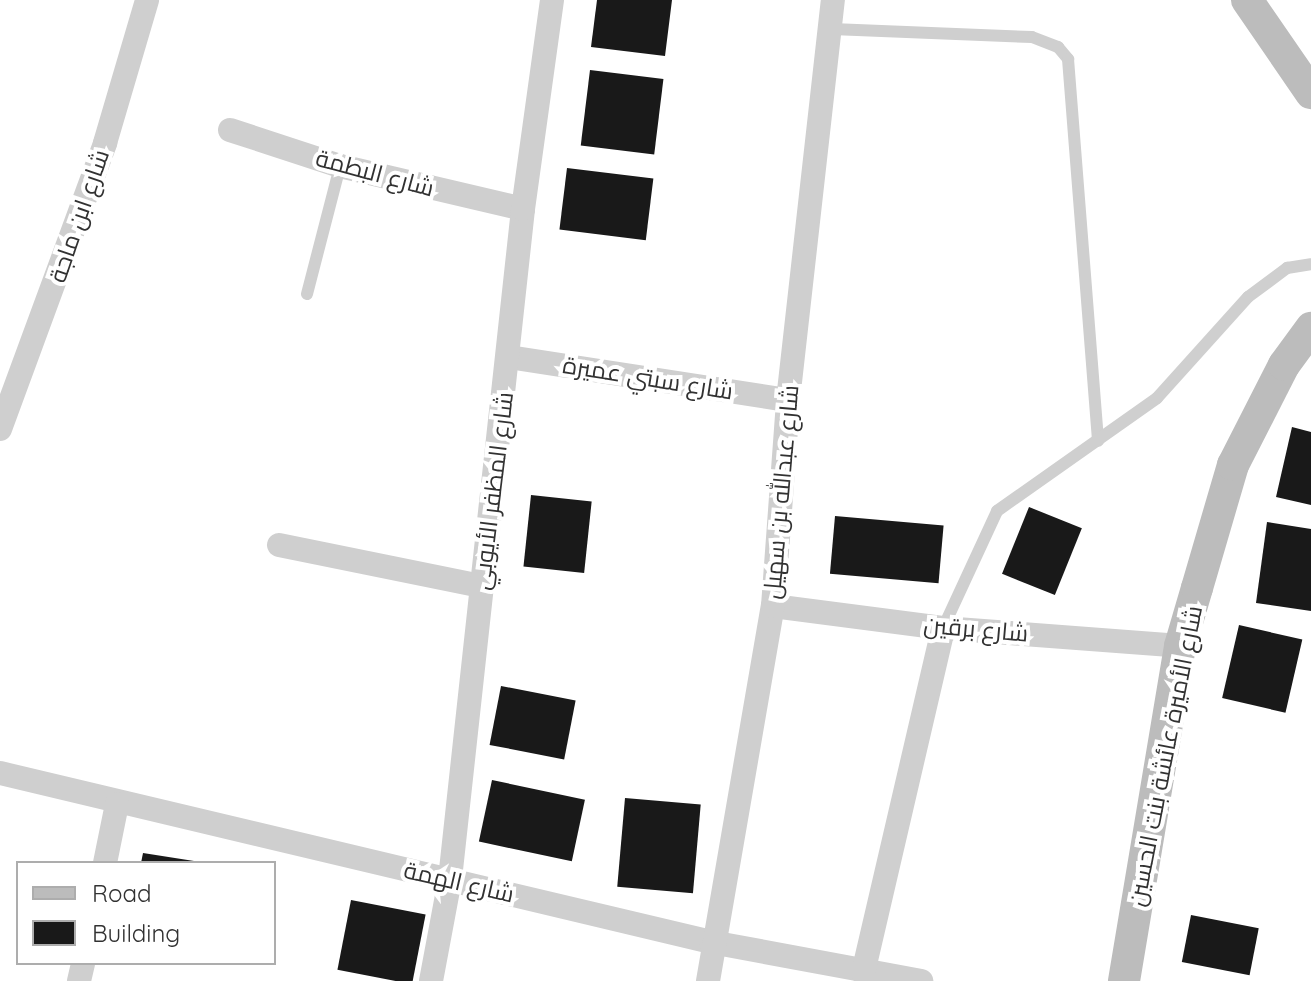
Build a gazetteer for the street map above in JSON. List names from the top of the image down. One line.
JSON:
{"streets":{"street":["شارع البطمة","شارع ابن ماجة","شارع سبتي عميرة","شارع المظفر الأيوبي","شارع عبدالله بن سهيل","شارع برقين","شارع الأميرة عائشة بنت الحسين","شارع الهمة"]},"crossings":[["شارع البطمة","شارع المظفر الأيوبي"],["شارع سبتي عميرة","شارع المظفر الأيوبي"],["شارع سبتي عميرة","شارع عبدالله بن سهيل"],["شارع المظفر الأيوبي","شارع الهمة"],["شارع عبدالله بن سهيل","شارع برقين"],["شارع عبدالله بن سهيل","شارع الهمة"],["شارع برقين","شارع الأميرة عائشة بنت الحسين"]],"legend":["Road","Building"]}
